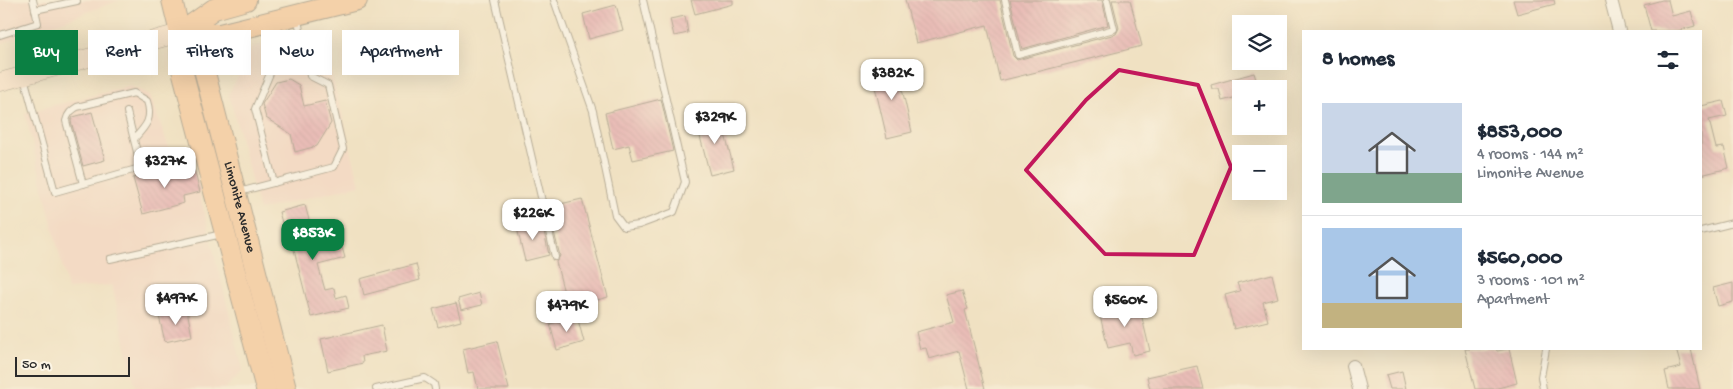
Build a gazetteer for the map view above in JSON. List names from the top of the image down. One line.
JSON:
{"streets":{"main road":["Limonite Avenue"]},"scale_bar":"50 m","page":{"map_buttons":["+","−"],"chip":["Buy","Rent","Filters","New","Apartment"],"heading":"8 homes","price":["$382K","$329K","$327K","$226K","$853K","$497K","$560K","$479K"],"list":[{"name":"$853,000","note":"4 rooms · 144 m² · Limonite Avenue"},{"name":"$560,000","note":"3 rooms · 101 m² · Apartment"}],"scale":"50 m"}}
